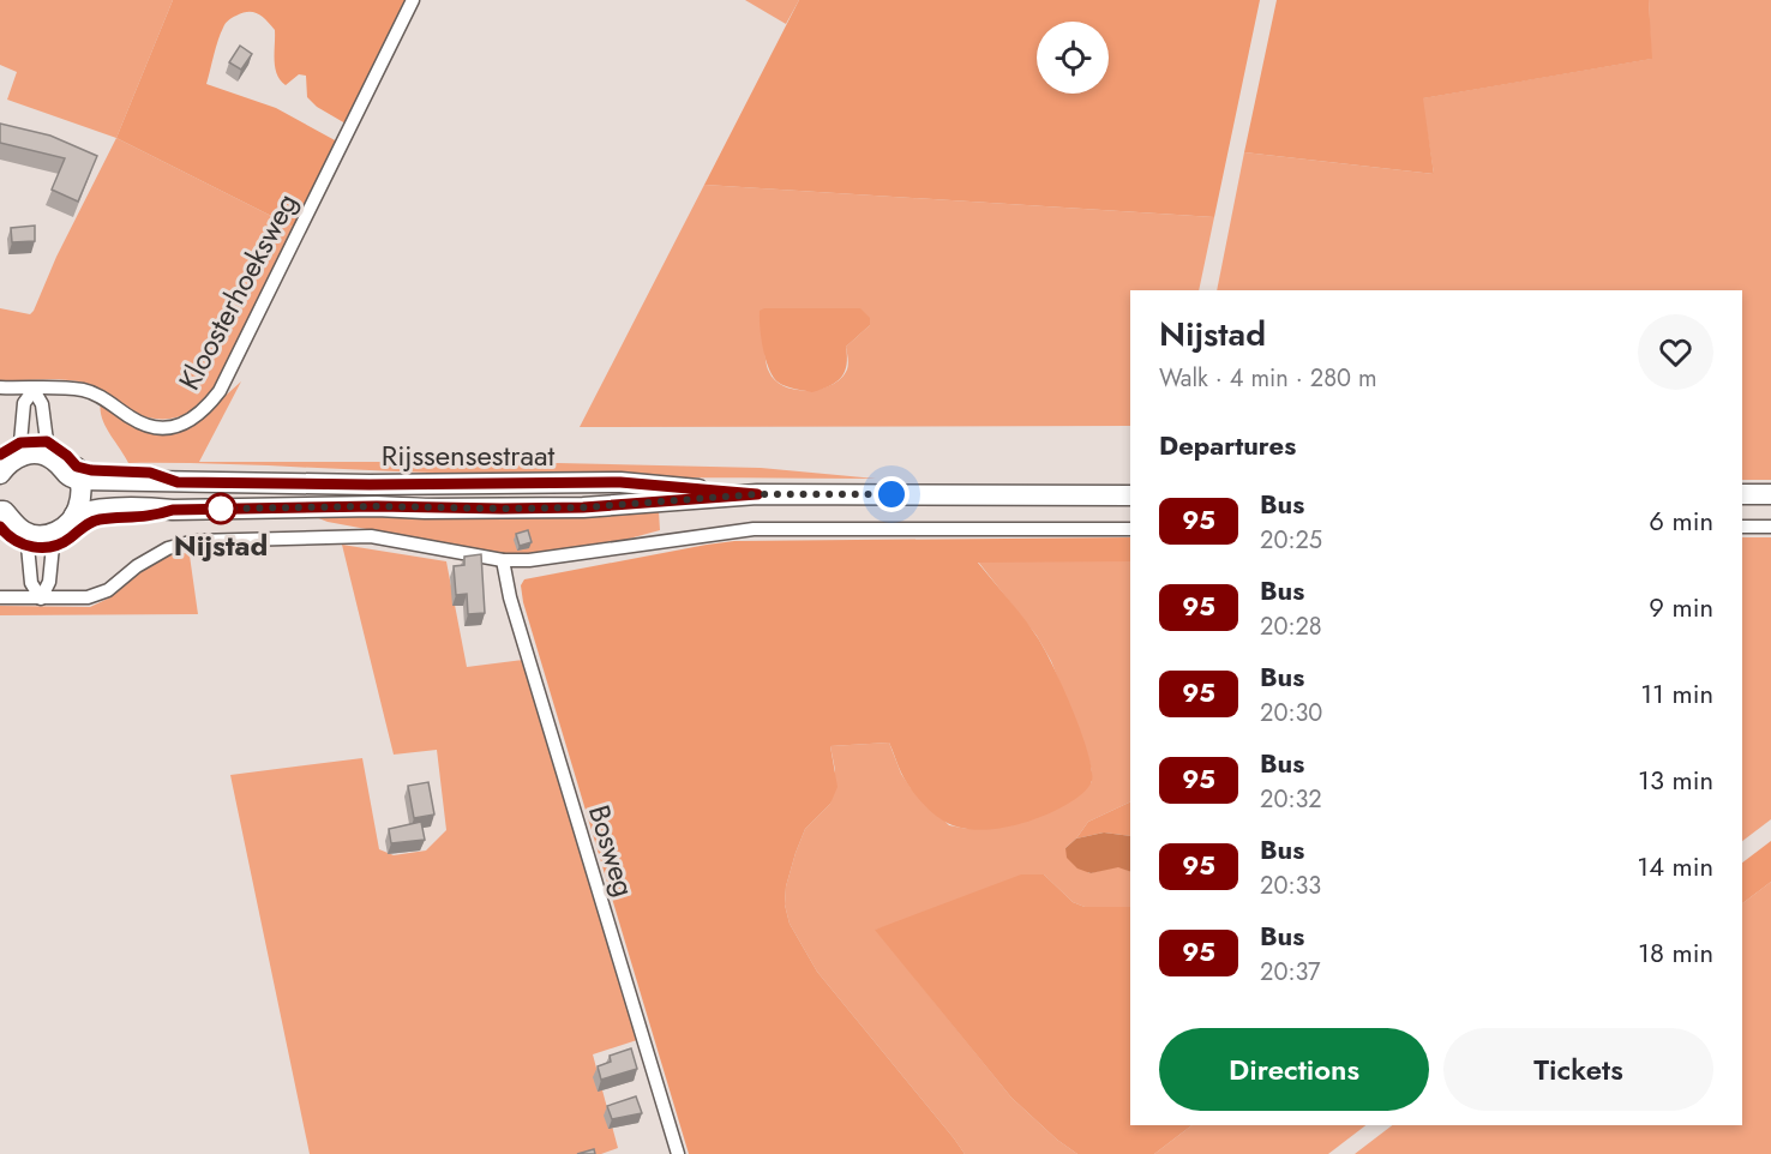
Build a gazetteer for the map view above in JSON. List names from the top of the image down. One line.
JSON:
{"streets":{"main road":["Rijssensestraat"],"street":["Kloosterhoeksweg","Bosweg"]},"places":["Nijstad"],"lines":["bus line 95"],"page":{"heading":[["Nijstad","Walk · 4 min · 280 m"],"Departures"],"list":[{"mark":"95","name":"Bus","note":"20:25","value":"6 min"},{"mark":"95","name":"Bus","note":"20:28","value":"9 min"},{"mark":"95","name":"Bus","note":"20:30","value":"11 min"},{"mark":"95","name":"Bus","note":"20:32","value":"13 min"},{"mark":"95","name":"Bus","note":"20:33","value":"14 min"},{"mark":"95","name":"Bus","note":"20:37","value":"18 min"}],"buttons":["Directions","Tickets"]}}
